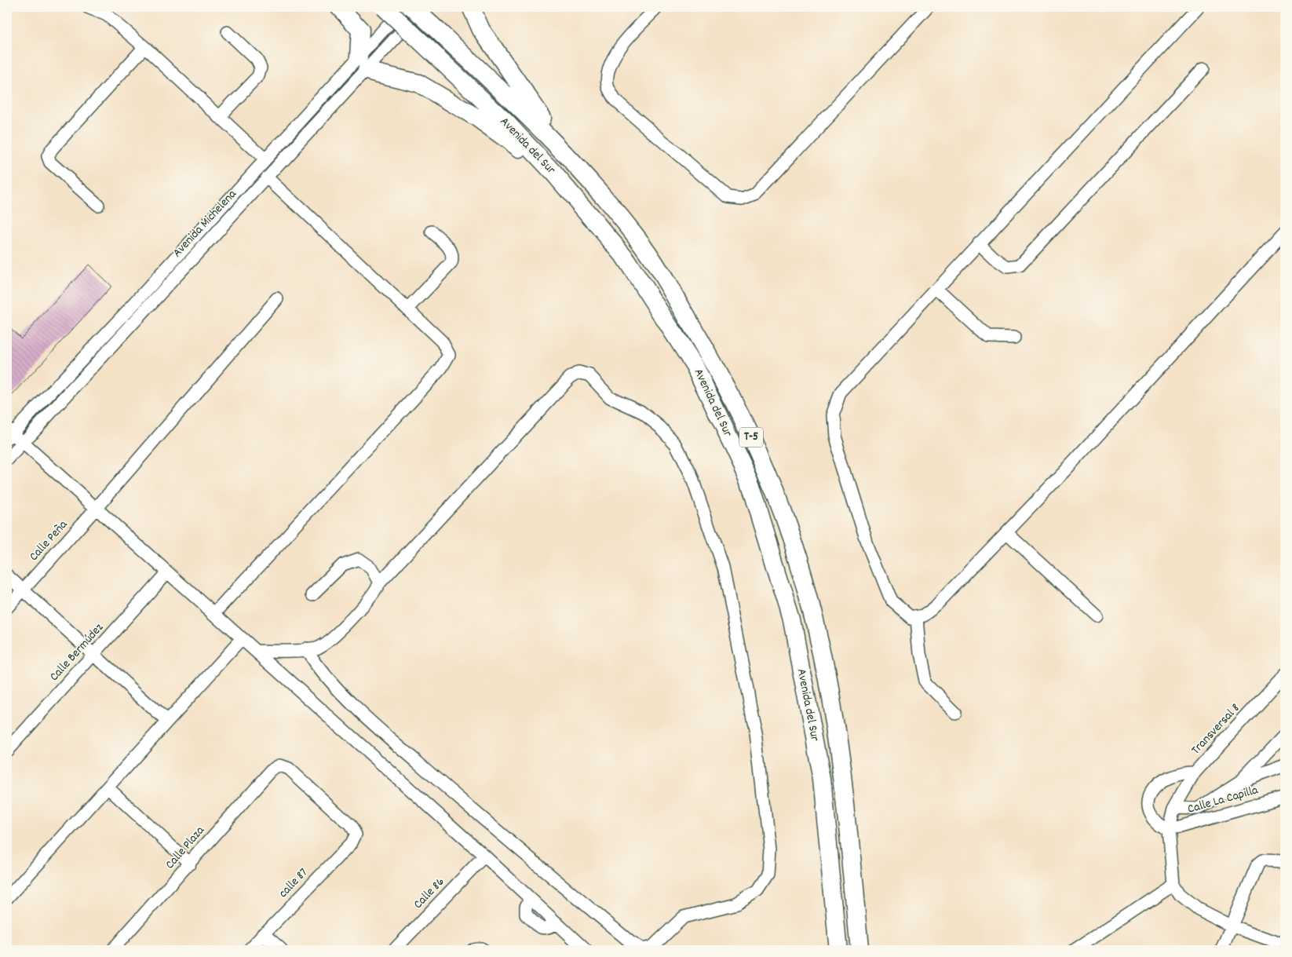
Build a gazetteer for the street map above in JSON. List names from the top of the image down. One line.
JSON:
{"streets":{"highway":["Avenida del Sur","T-5"],"street":["Avenida Michelena","Calle Peña","Calle Bermúdez","Transversal 8","Calle La Capilla","Calle Plaza","calle 87","Calle 86"]},"crossings":[["Transversal 8","Calle La Capilla"],["Calle Plaza","calle 87"]]}
